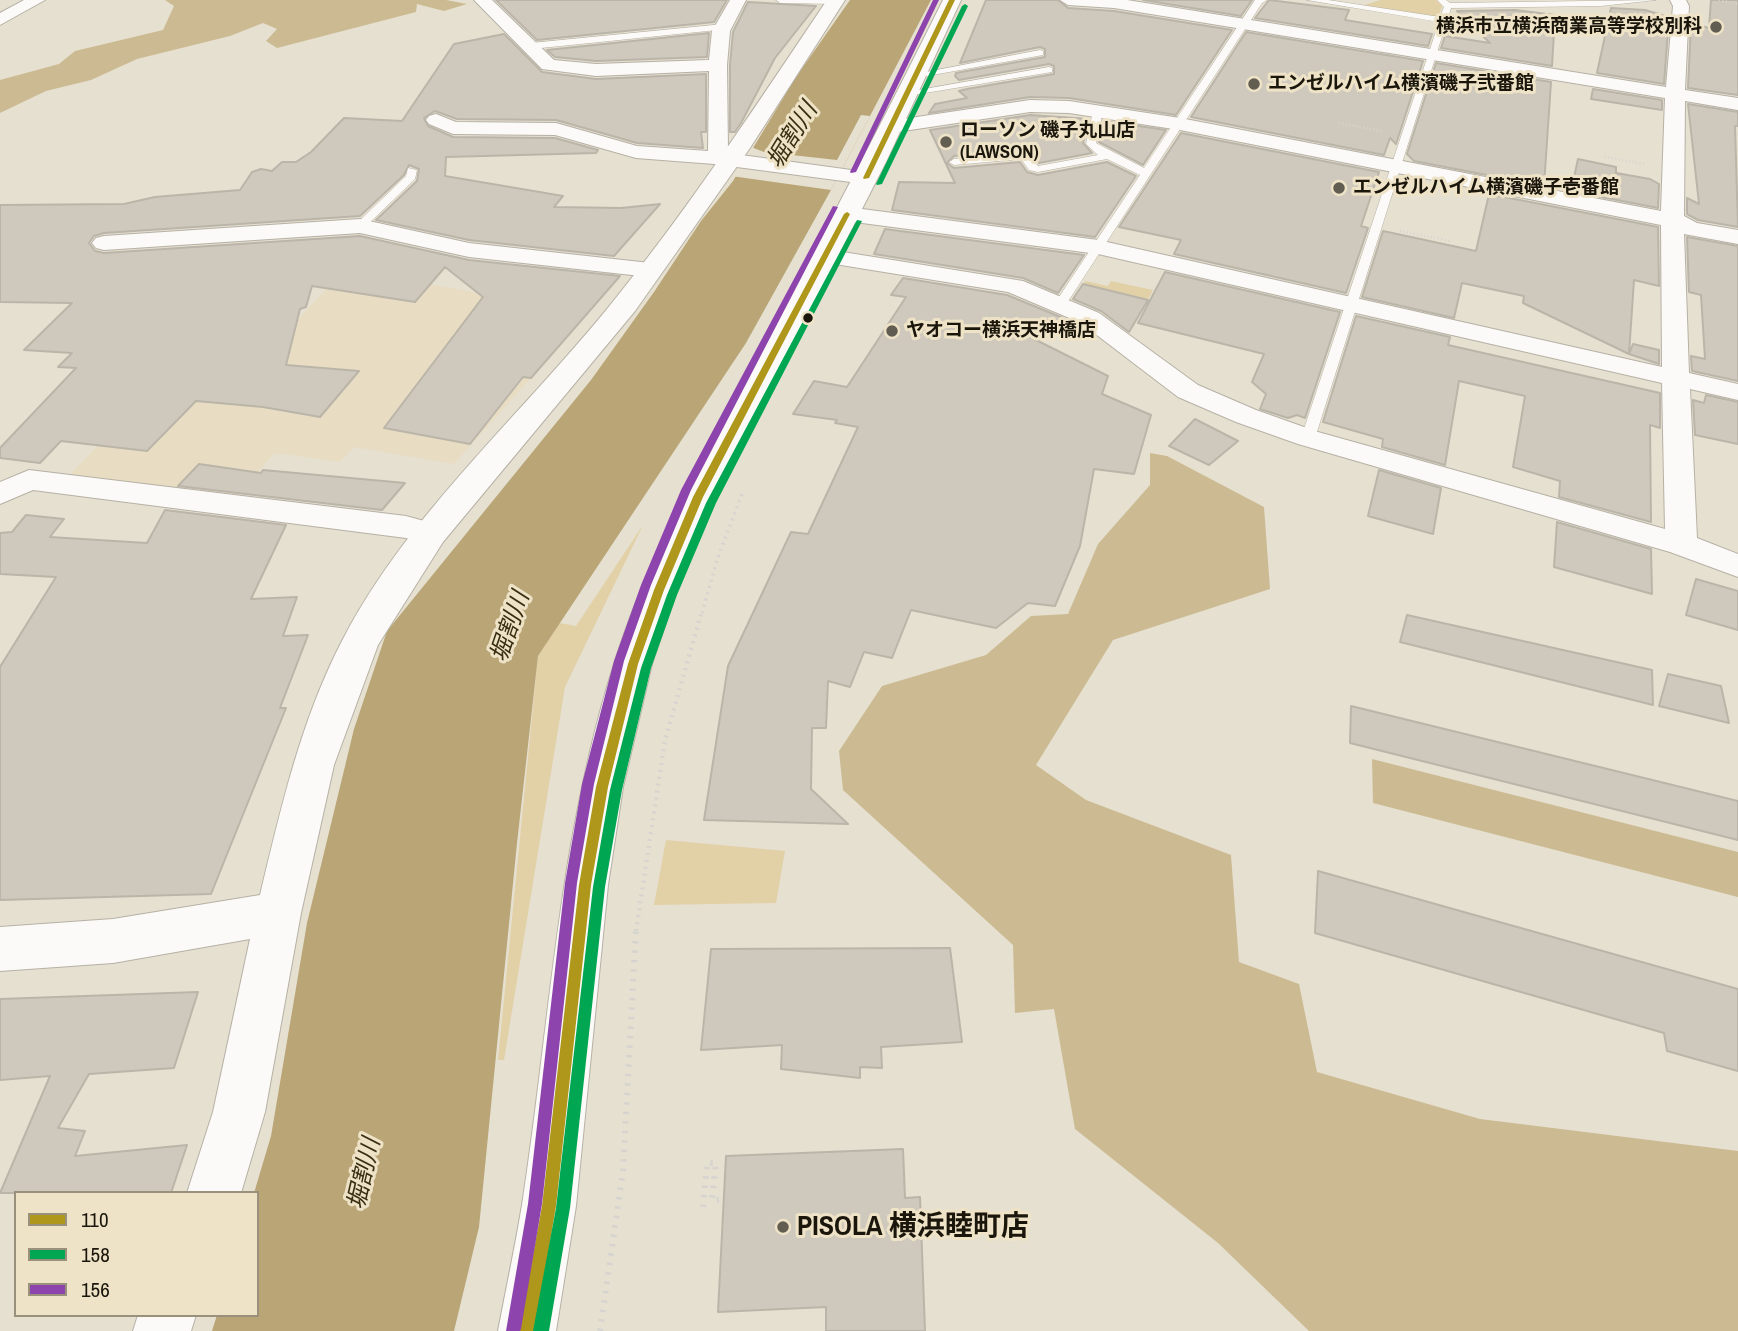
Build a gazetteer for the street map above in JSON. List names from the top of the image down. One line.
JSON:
{"water":["堀割川"],"places":["横浜市立横浜商業高等学校別科","エンゼルハイム横濱磯子弐番館","ローソン 磯子丸山店 (LAWSON)","エンゼルハイム横濱磯子壱番館","ヤオコー横浜天神橋店","PISOLA 横浜睦町店"],"lines":["transit line 110","transit line 156","transit line 158"],"legend":["110","158","156"]}
